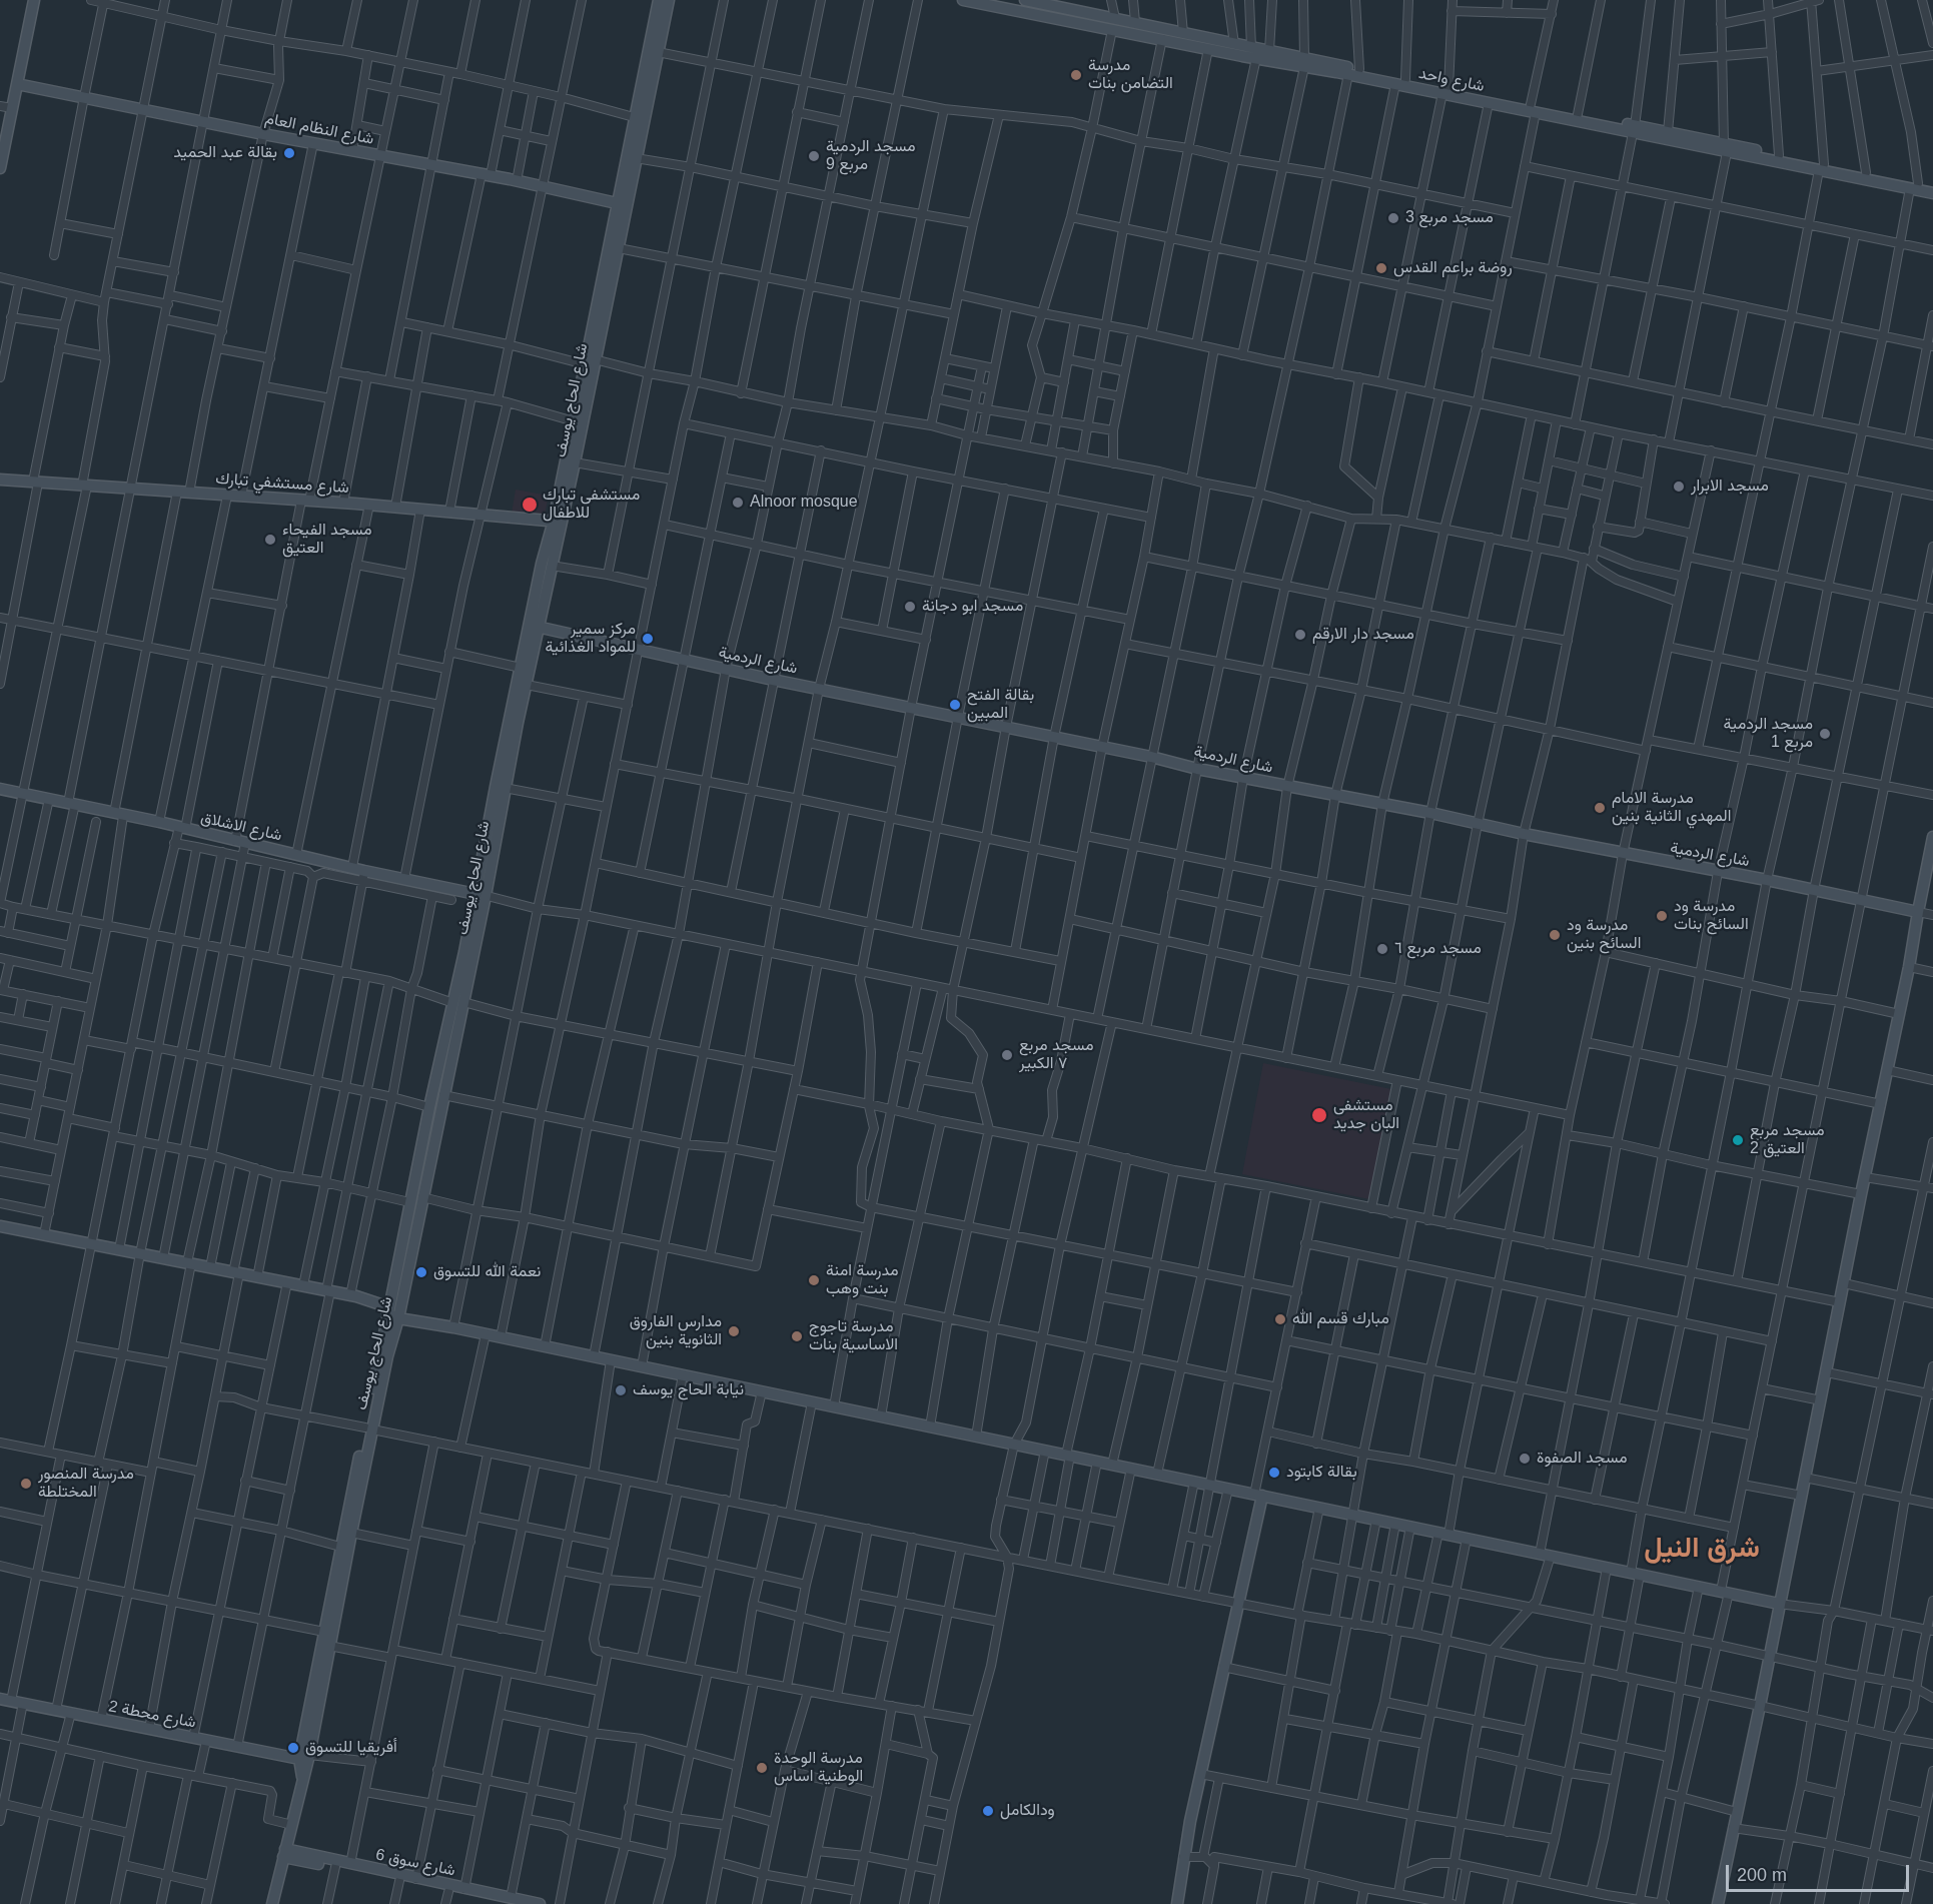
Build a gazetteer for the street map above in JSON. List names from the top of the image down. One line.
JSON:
{"streets":{"street":["شارع واحد","شارع النظام العام","شارع الحاج يوسف","شارع مستشفي تبارك","شارع الردمية","شارع الاشلاق","شارع محطة 2","شارع سوق 6"]},"crossings":[["شارع النظام العام","شارع الحاج يوسف"],["شارع الحاج يوسف","شارع مستشفي تبارك"],["شارع الحاج يوسف","شارع الردمية"],["شارع الحاج يوسف","شارع الاشلاق"],["شارع الحاج يوسف","شارع محطة 2"]],"districts":["شرق النيل"],"places":["مدرسة التضامن بنات","بقالة عبد الحميد","مسجد الردمية مربع 9","مسجد مربع 3","روضة براعم القدس","مسجد الابرار","Alnoor mosque","مستشفى تبارك للاطفال","مسجد الفيحاء العتيق","مسجد ابو دجانة","مسجد دار الارقم","مركز سمير للمواد الغذائية","بقالة الفتح المبين","مسجد الردمية مربع 1","مدرسة الامام المهدي الثانية بنين","مدرسة ود السائح بنات","مدرسة ود السائح بنين","مسجد مربع ٦","مسجد مربع ٧ الكبير","مستشفى البان جديد","مسجد مربع 2 العتيق","نعمة الله للتسوق","مدرسة امنة بنت وهب","مبارك قسم الله","مدارس الفاروق الثانوية بنين","مدرسة تاجوج الاساسية بنات","نيابة الحاج يوسف","مسجد الصفوة","بقالة كابتود","مدرسة المنصور المختلطة","أفريقيا للتسوق","مدرسة الوحدة الوطنية اساس","ودالكامل"],"scale_bar":"200 m"}
